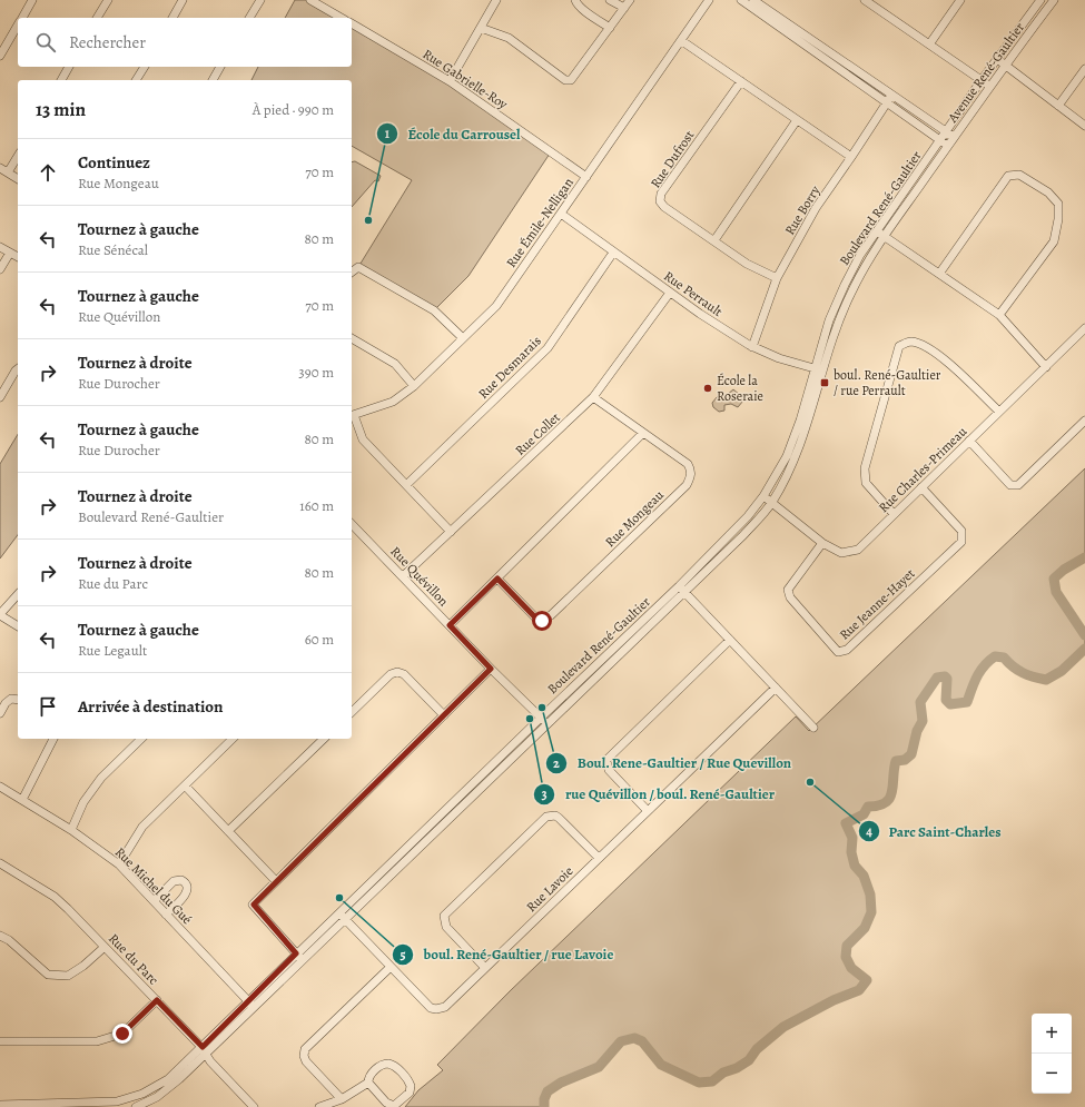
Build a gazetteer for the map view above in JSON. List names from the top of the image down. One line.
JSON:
{"streets":{"street":["Avenue René-Gaultier","Rue Gabrielle-Roy","Rue Dufrost","Boulevard René-Gaultier","Rue Borry","Rue Émile-Nelligan","Rue Perrault","Rue Desmarais","Rue Collet","Rue Charles-Primeau","Rue Mongeau","Rue Quévillon","Rue Jeanne-Hayet","Rue Michel du Gué","Rue Lavoie","Rue du Parc"]},"crossings":[["Avenue René-Gaultier","Boulevard René-Gaultier"],["Rue Gabrielle-Roy","Rue Émile-Nelligan"],["Rue Dufrost","Rue Borry"],["Boulevard René-Gaultier","Rue Perrault"],["Boulevard René-Gaultier","Rue Charles-Primeau"],["Boulevard René-Gaultier","Rue Quévillon"],["Boulevard René-Gaultier","Rue Michel du Gué"],["Boulevard René-Gaultier","Rue Lavoie"],["Boulevard René-Gaultier","Rue du Parc"],["Rue Borry","Rue Perrault"],["Rue Émile-Nelligan","Rue Perrault"],["Rue Perrault","Rue Desmarais"],["Rue Perrault","Rue Collet"],["Rue Collet","Rue Mongeau"],["Rue Collet","Rue Quévillon"],["Rue Charles-Primeau","Rue Jeanne-Hayet"]],"places":{"other":["École du Carrousel","École la Roseraie","Boul. Rene-Gaultier / Rue Quevillon","rue Quévillon / boul. René-Gaultier","Parc Saint-Charles","boul. René-Gaultier / rue Lavoie"],"transit":["boul. René-Gaultier / rue Perrault"]},"page":{"search":"Rechercher","heading":["13 min","À pied · 990 m"],"list":[["Continuez","Rue Mongeau","70 m"],["Tournez à gauche","Rue Sénécal","80 m"],["Tournez à gauche","Rue Quévillon","70 m"],["Tournez à droite","Rue Durocher","390 m"],["Tournez à gauche","Rue Durocher","80 m"],["Tournez à droite","Boulevard René-Gaultier","160 m"],["Tournez à droite","Rue du Parc","80 m"],["Tournez à gauche","Rue Legault","60 m"],"Arrivée à destination"],"map_buttons":["+","−"]}}
